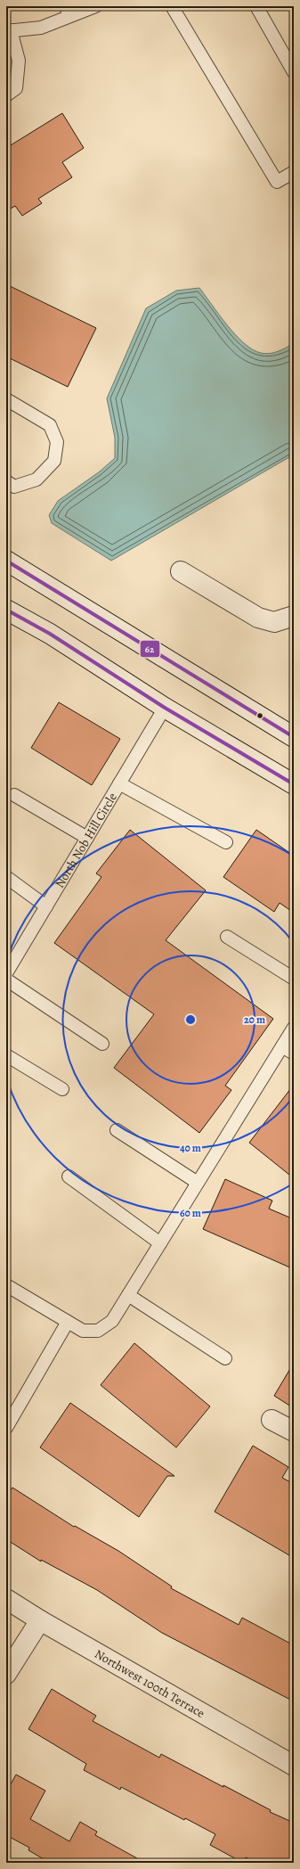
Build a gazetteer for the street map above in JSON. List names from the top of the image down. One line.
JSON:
{"streets":{"main road":["Northwest 100th Terrace"],"lane":["North Nob Hill Circle"]},"lines":["transit line 62"],"rings":["20 m","40 m","60 m"]}
